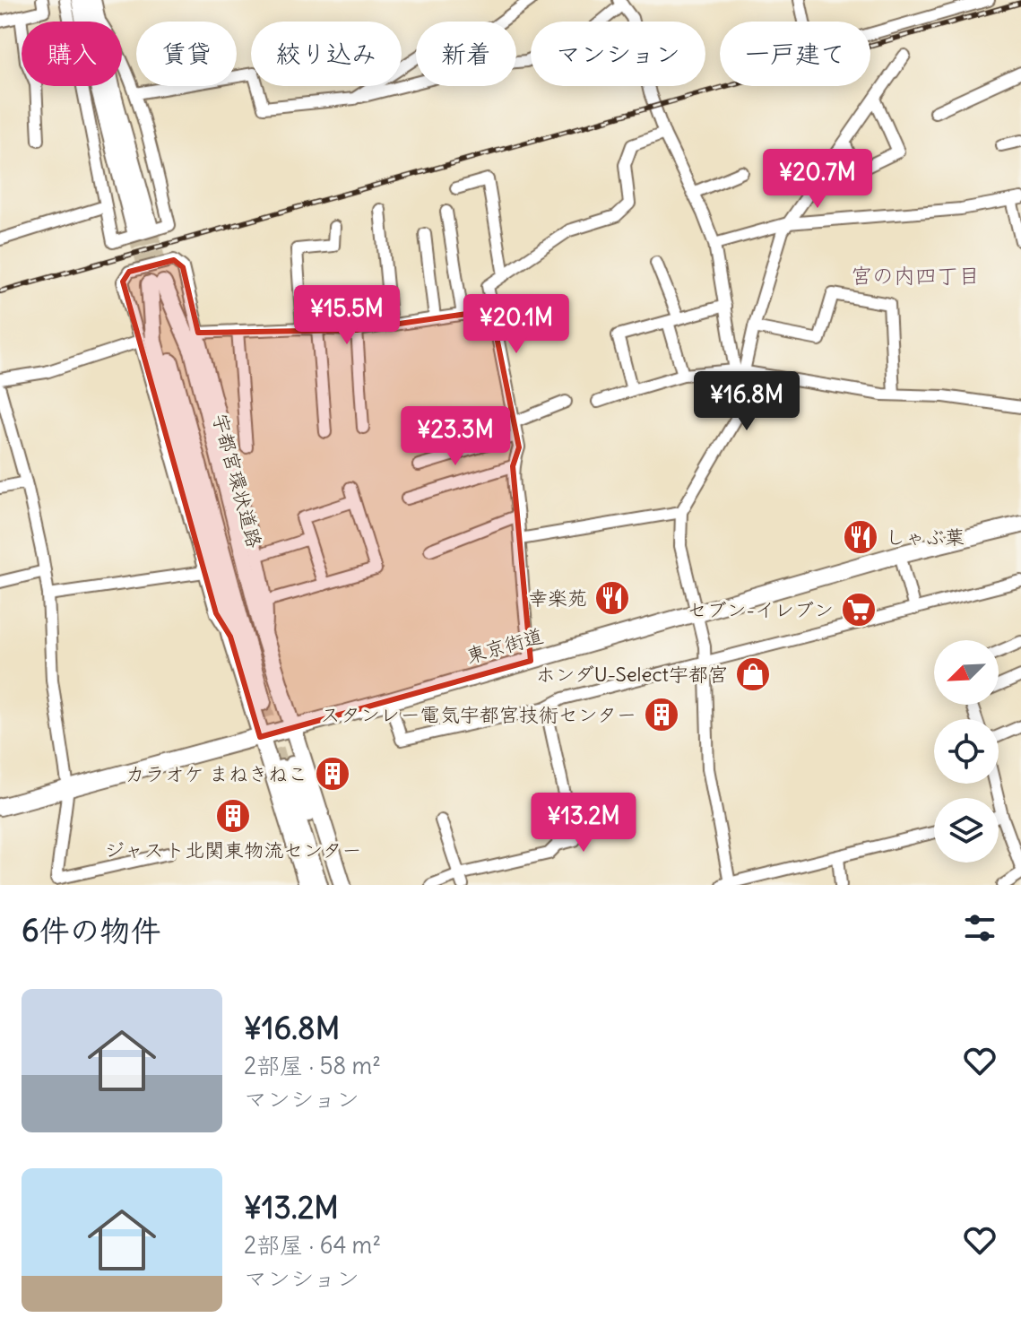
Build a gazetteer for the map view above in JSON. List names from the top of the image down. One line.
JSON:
{"streets":{"highway":["宇都宮環状道路","東京街道"]},"districts":["宮の内四丁目"],"places":{"restaurant":["しゃぶ葉","幸楽苑"],"supermarket":["セブン-イレブン"],"shop":["ホンダU-Select宇都宮"],"building":["スタンレー電気宇都宮技術センター","カラオケ まねきねこ","ジャスト北関東物流センター"]},"north":"bottom left","page":{"chip":["購入","賃貸","絞り込み","新着","マンション","一戸建て"],"price":["¥20.7M","¥15.5M","¥20.1M","¥16.8M","¥23.3M","¥13.2M"],"heading":"6件の物件","list":[{"name":"¥16.8M","note":"2部屋 · 58 m² · マンション"},{"name":"¥13.2M","note":"2部屋 · 64 m² · マンション"}]}}
